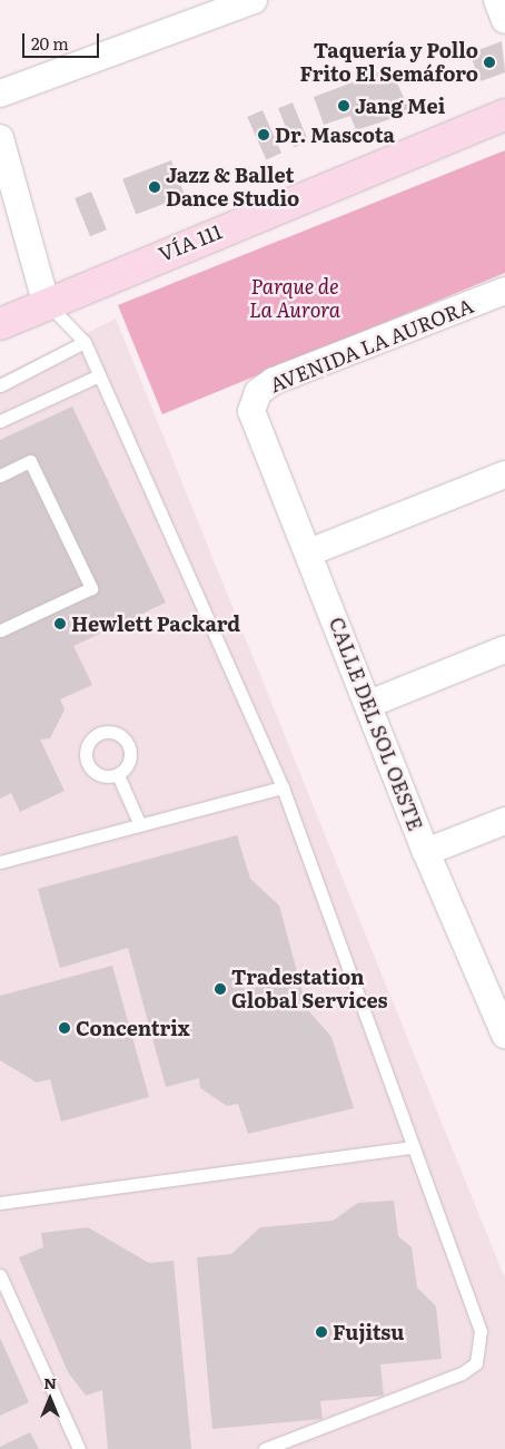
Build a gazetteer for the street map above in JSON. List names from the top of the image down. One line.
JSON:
{"streets":{"main road":["VÍA 111"],"street":["AVENIDA LA AURORA","CALLE DEL SOL OESTE"]},"crossings":[["AVENIDA LA AURORA","CALLE DEL SOL OESTE"]],"parks":["Parque de La Aurora"],"places":["Taquería y Pollo Frito El Semáforo","Jang Mei","Dr. Mascota","Jazz & Ballet Dance Studio","Hewlett Packard","Tradestation Global Services","Concentrix","Fujitsu"],"scale_bar":"20 m","north":"top"}
